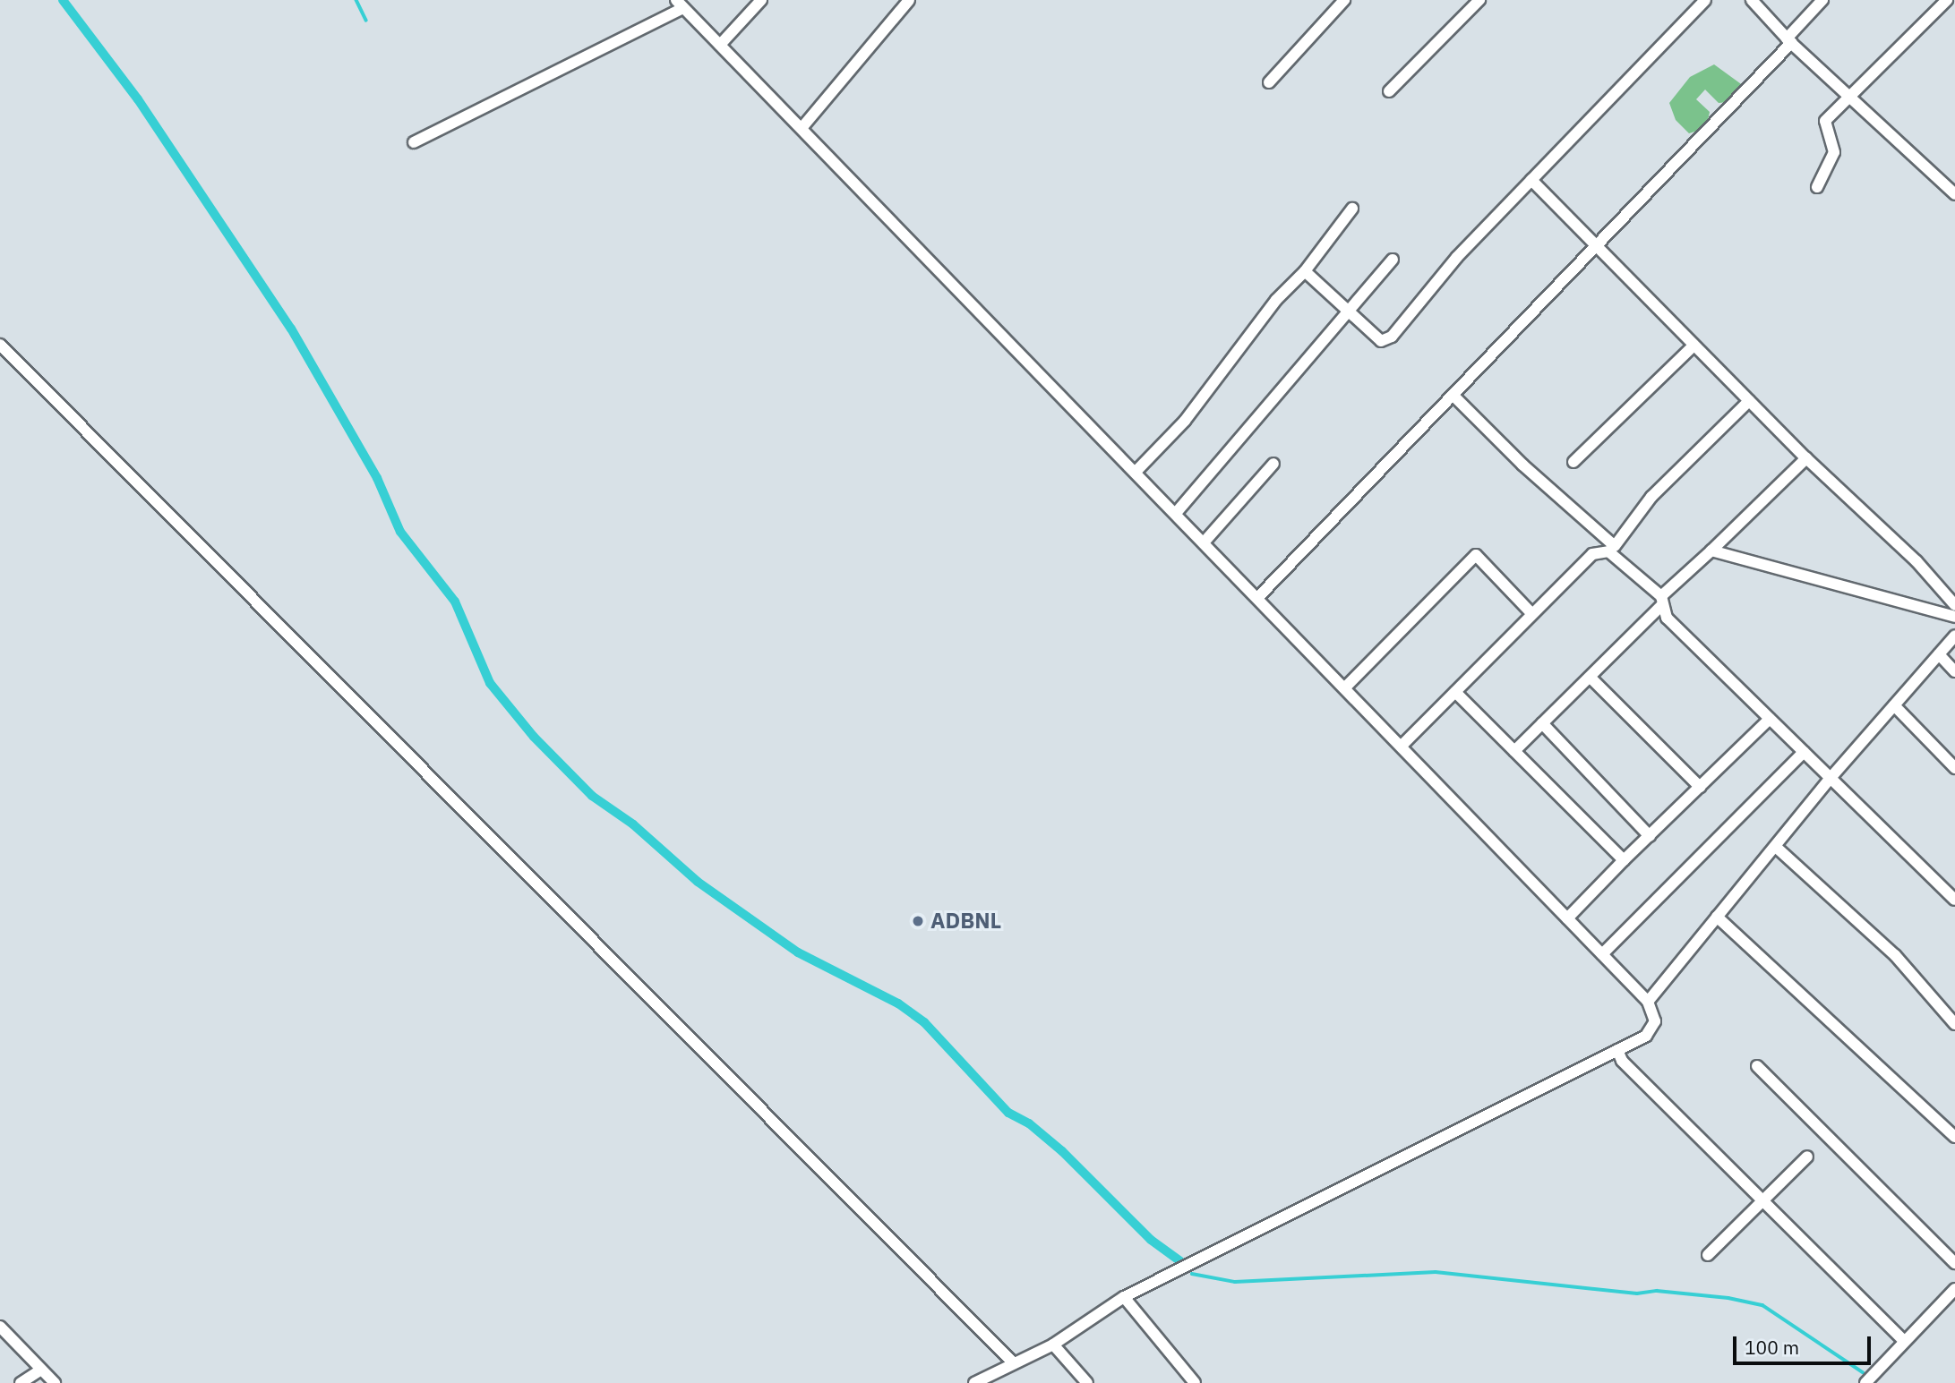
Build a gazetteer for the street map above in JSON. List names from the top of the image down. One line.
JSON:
{"places":["ADBNL"],"scale_bar":"100 m"}
